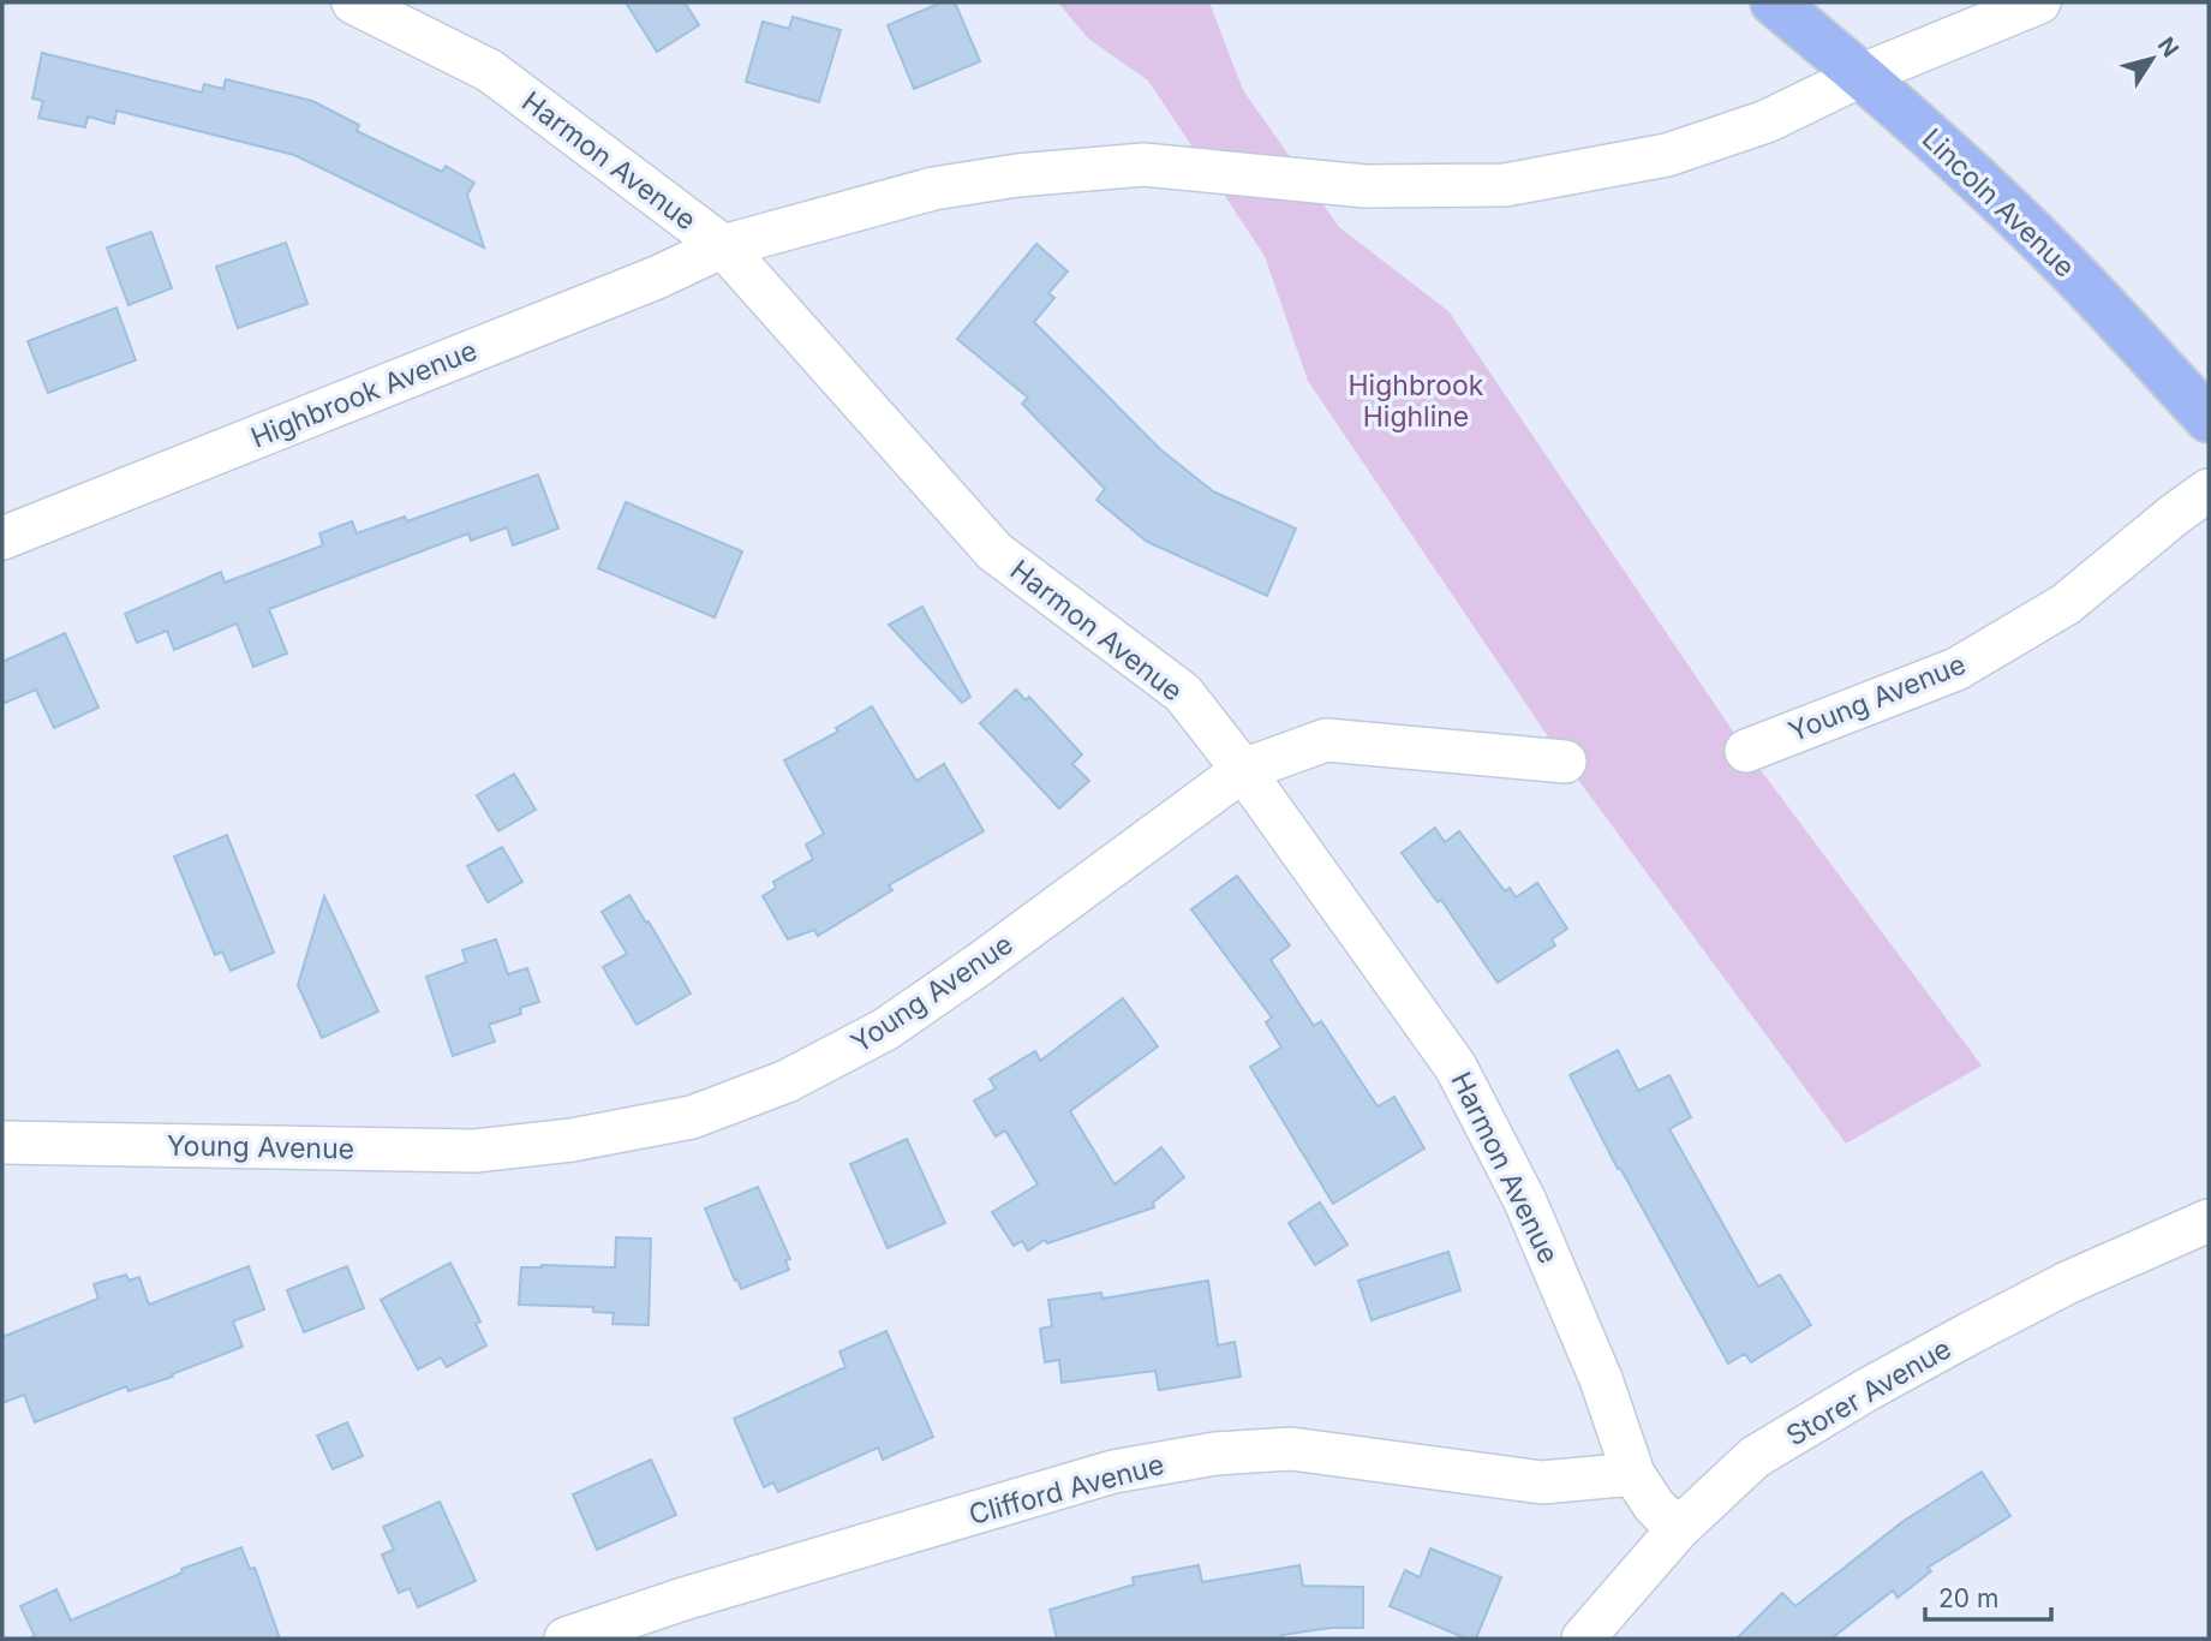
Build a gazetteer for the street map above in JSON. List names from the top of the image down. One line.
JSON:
{"streets":{"main road":["Lincoln Avenue"],"street":["Harmon Avenue","Highbrook Avenue","Young Avenue","Storer Avenue","Clifford Avenue"]},"crossings":[["Harmon Avenue","Highbrook Avenue"],["Harmon Avenue","Young Avenue"],["Harmon Avenue","Storer Avenue"],["Harmon Avenue","Clifford Avenue"],["Lincoln Avenue","Highbrook Avenue"]],"parks":["Highbrook Highline"],"scale_bar":"20 m","north":"top right"}
